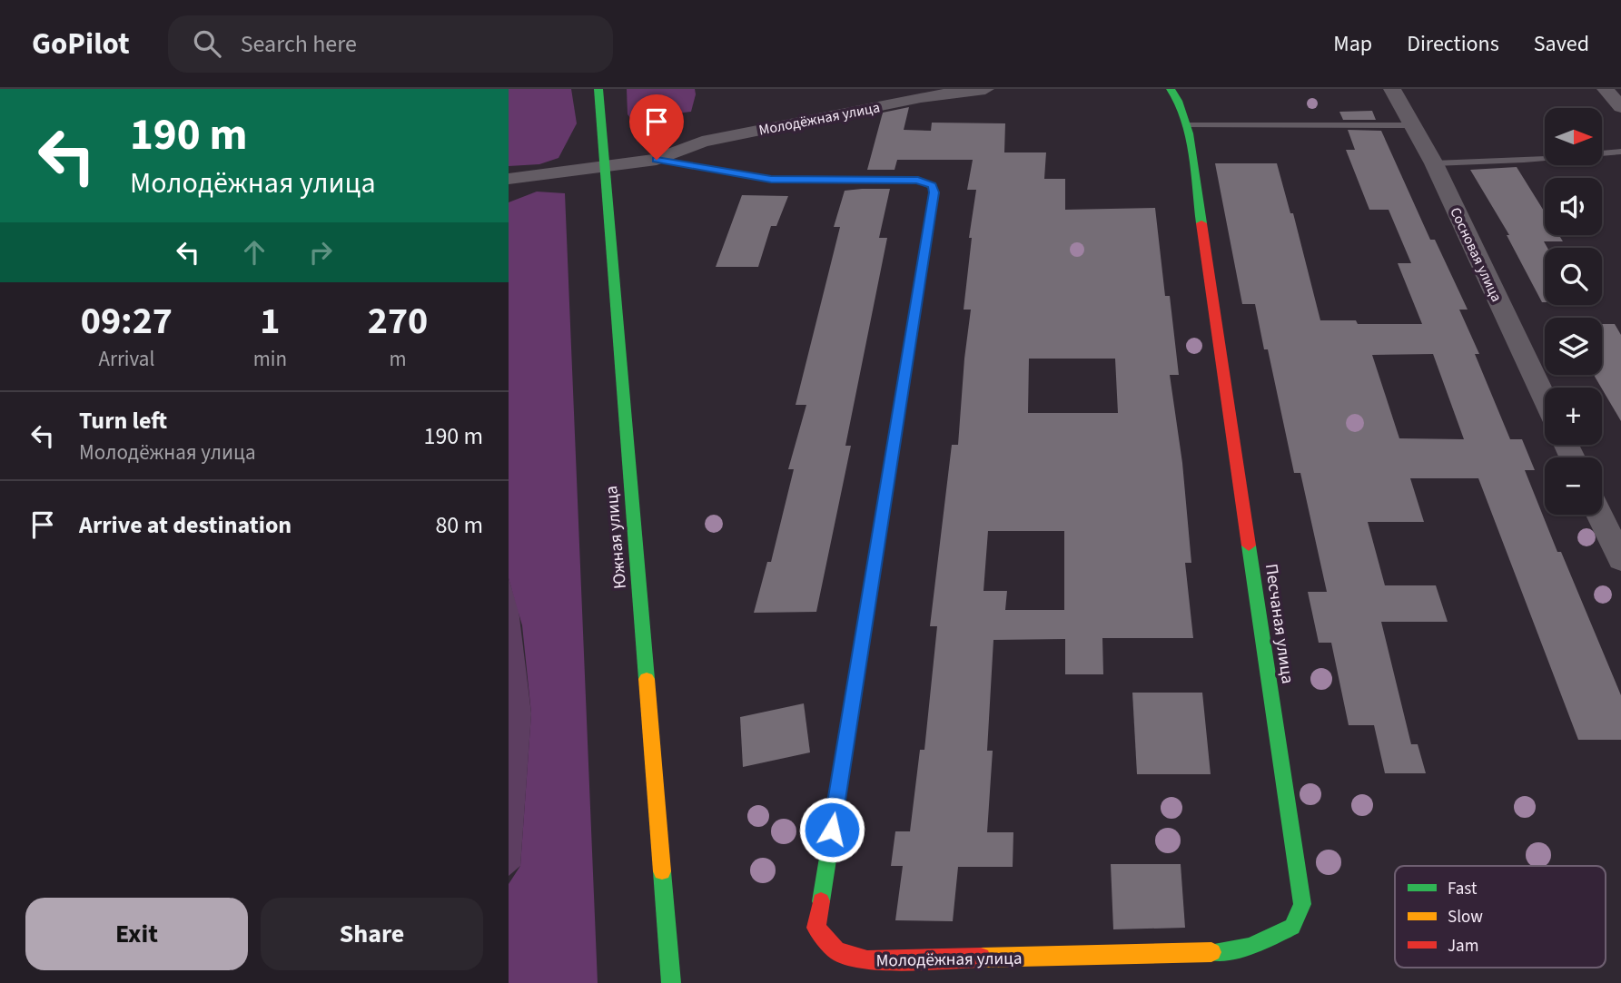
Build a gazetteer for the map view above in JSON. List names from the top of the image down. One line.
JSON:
{"streets":{"street":["Молодёжная улица","Сосновая улица","Южная улица","Песчаная улица"]},"crossings":[["Молодёжная улица","Южная улица"],["Молодёжная улица","Песчаная улица"]],"legend":["Fast","Slow","Jam"],"north":"right","page":{"header":"GoPilot","search":"Search here","nav":["Map","Directions","Saved"],"turn":["190 m","Молодёжная улица"],"map_buttons":["+","−"],"eta":["09:27","Arrival","1","min","270","m"],"list":[{"name":"Turn left","note":"Молодёжная улица","value":"190 m"},{"name":"Arrive at destination","value":"80 m"}],"buttons":["Exit","Share"]}}
